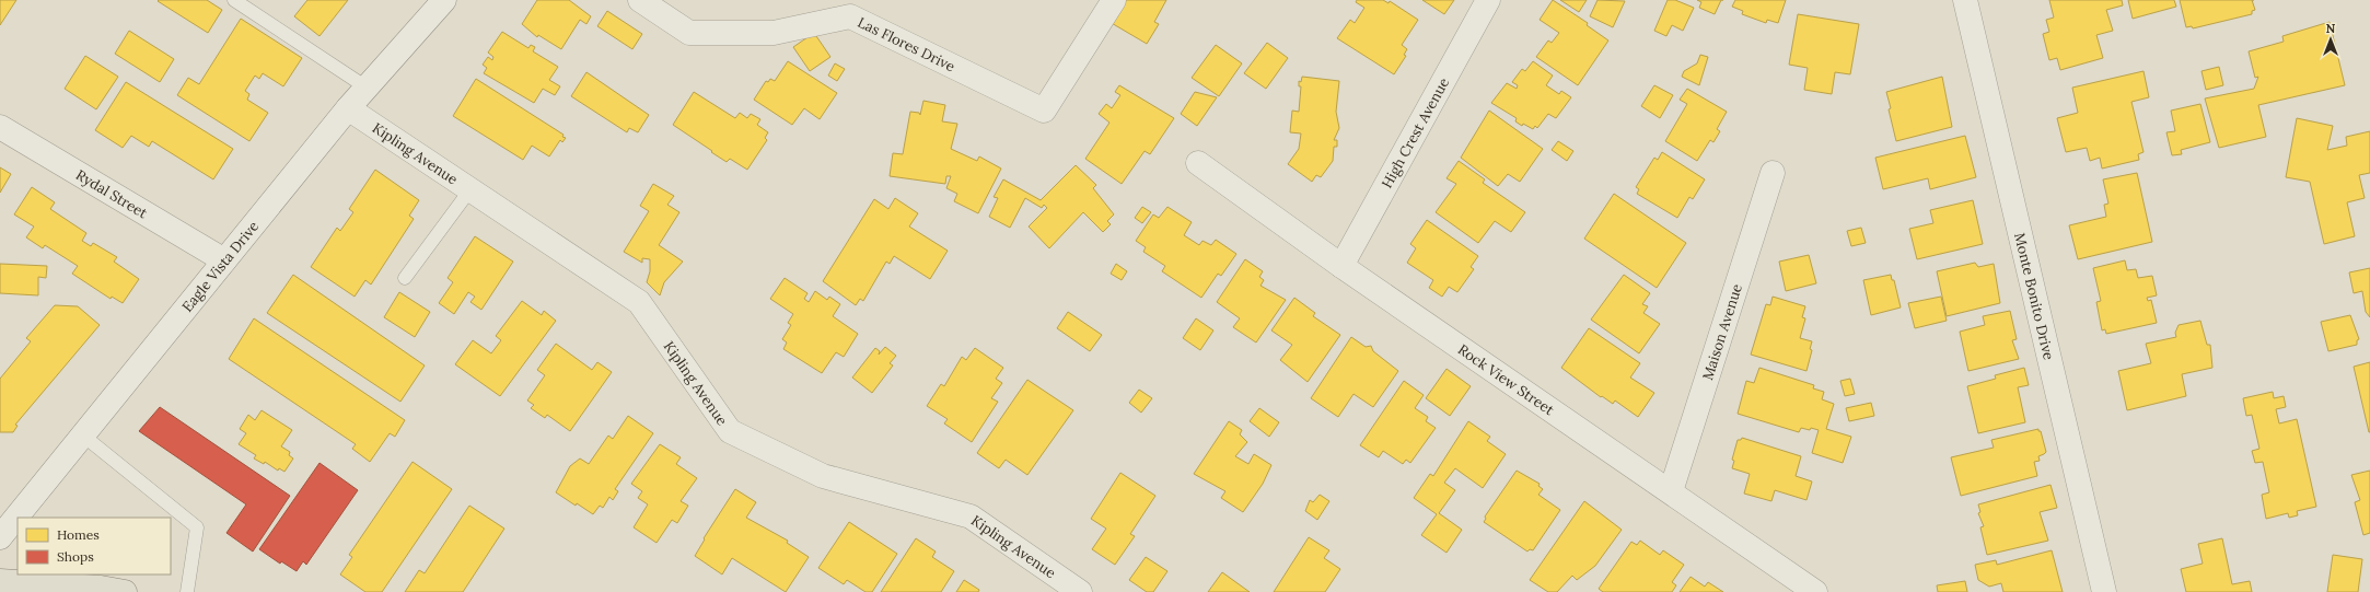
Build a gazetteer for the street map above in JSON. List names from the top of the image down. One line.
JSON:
{"streets":{"street":["Las Flores Drive","High Crest Avenue","Kipling Avenue","Rydal Street","Eagle Vista Drive","Monte Bonito Drive","Maison Avenue","Rock View Street"]},"crossings":[["High Crest Avenue","Rock View Street"],["Kipling Avenue","Eagle Vista Drive"],["Rydal Street","Eagle Vista Drive"],["Maison Avenue","Rock View Street"]],"legend":["Homes","Shops"],"north":"top"}
